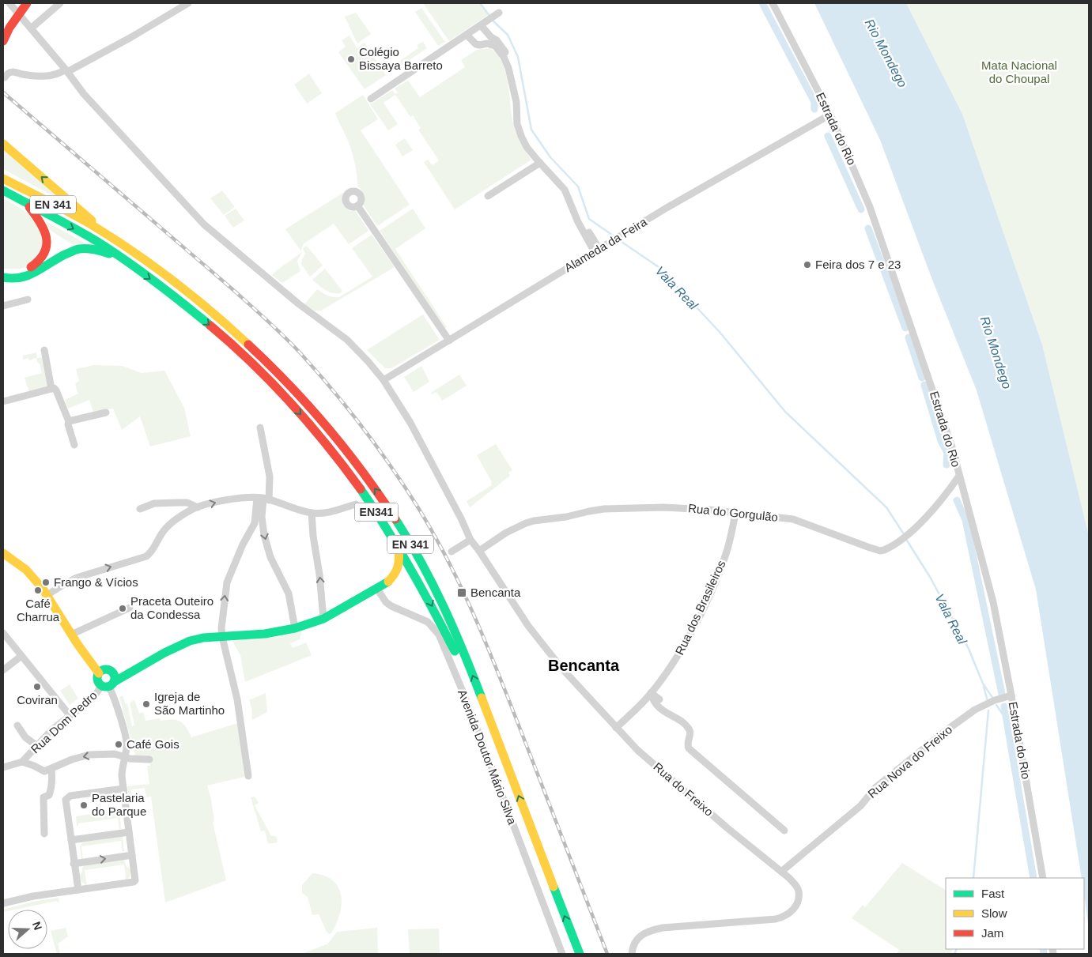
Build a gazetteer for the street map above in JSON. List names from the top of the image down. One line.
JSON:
{"streets":{"main road":["EN 341","EN341"],"street":["Estrada do Rio","Alameda da Feira","Rua do Gorgulão","Rua dos Brasileiros","Rua Dom Pedro","Avenida Doutor Mário Silva","Rua Nova do Freixo","Rua do Freixo"]},"crossings":[["Estrada do Rio","Alameda da Feira"],["Estrada do Rio","Rua do Gorgulão"],["Estrada do Rio","Rua Nova do Freixo"],["EN 341","EN341"],["Alameda da Feira","Rua do Freixo"],["Rua do Gorgulão","Rua dos Brasileiros"],["Rua do Gorgulão","Rua do Freixo"],["Rua dos Brasileiros","Rua do Freixo"],["Rua Nova do Freixo","Rua do Freixo"]],"districts":["Bencanta"],"water":["Rio Mondego","Vala Real"],"parks":["Mata Nacional do Choupal"],"places":{"other":["Colégio Bissaya Barreto","Feira dos 7 e 23","Frango & Vícios","Café Charrua","Praceta Outeiro da Condessa","Coviran","Igreja de São Martinho","Café Gois","Pastelaria do Parque"],"transit":["Bencanta"]},"legend":["Fast","Slow","Jam"],"north":"right"}
